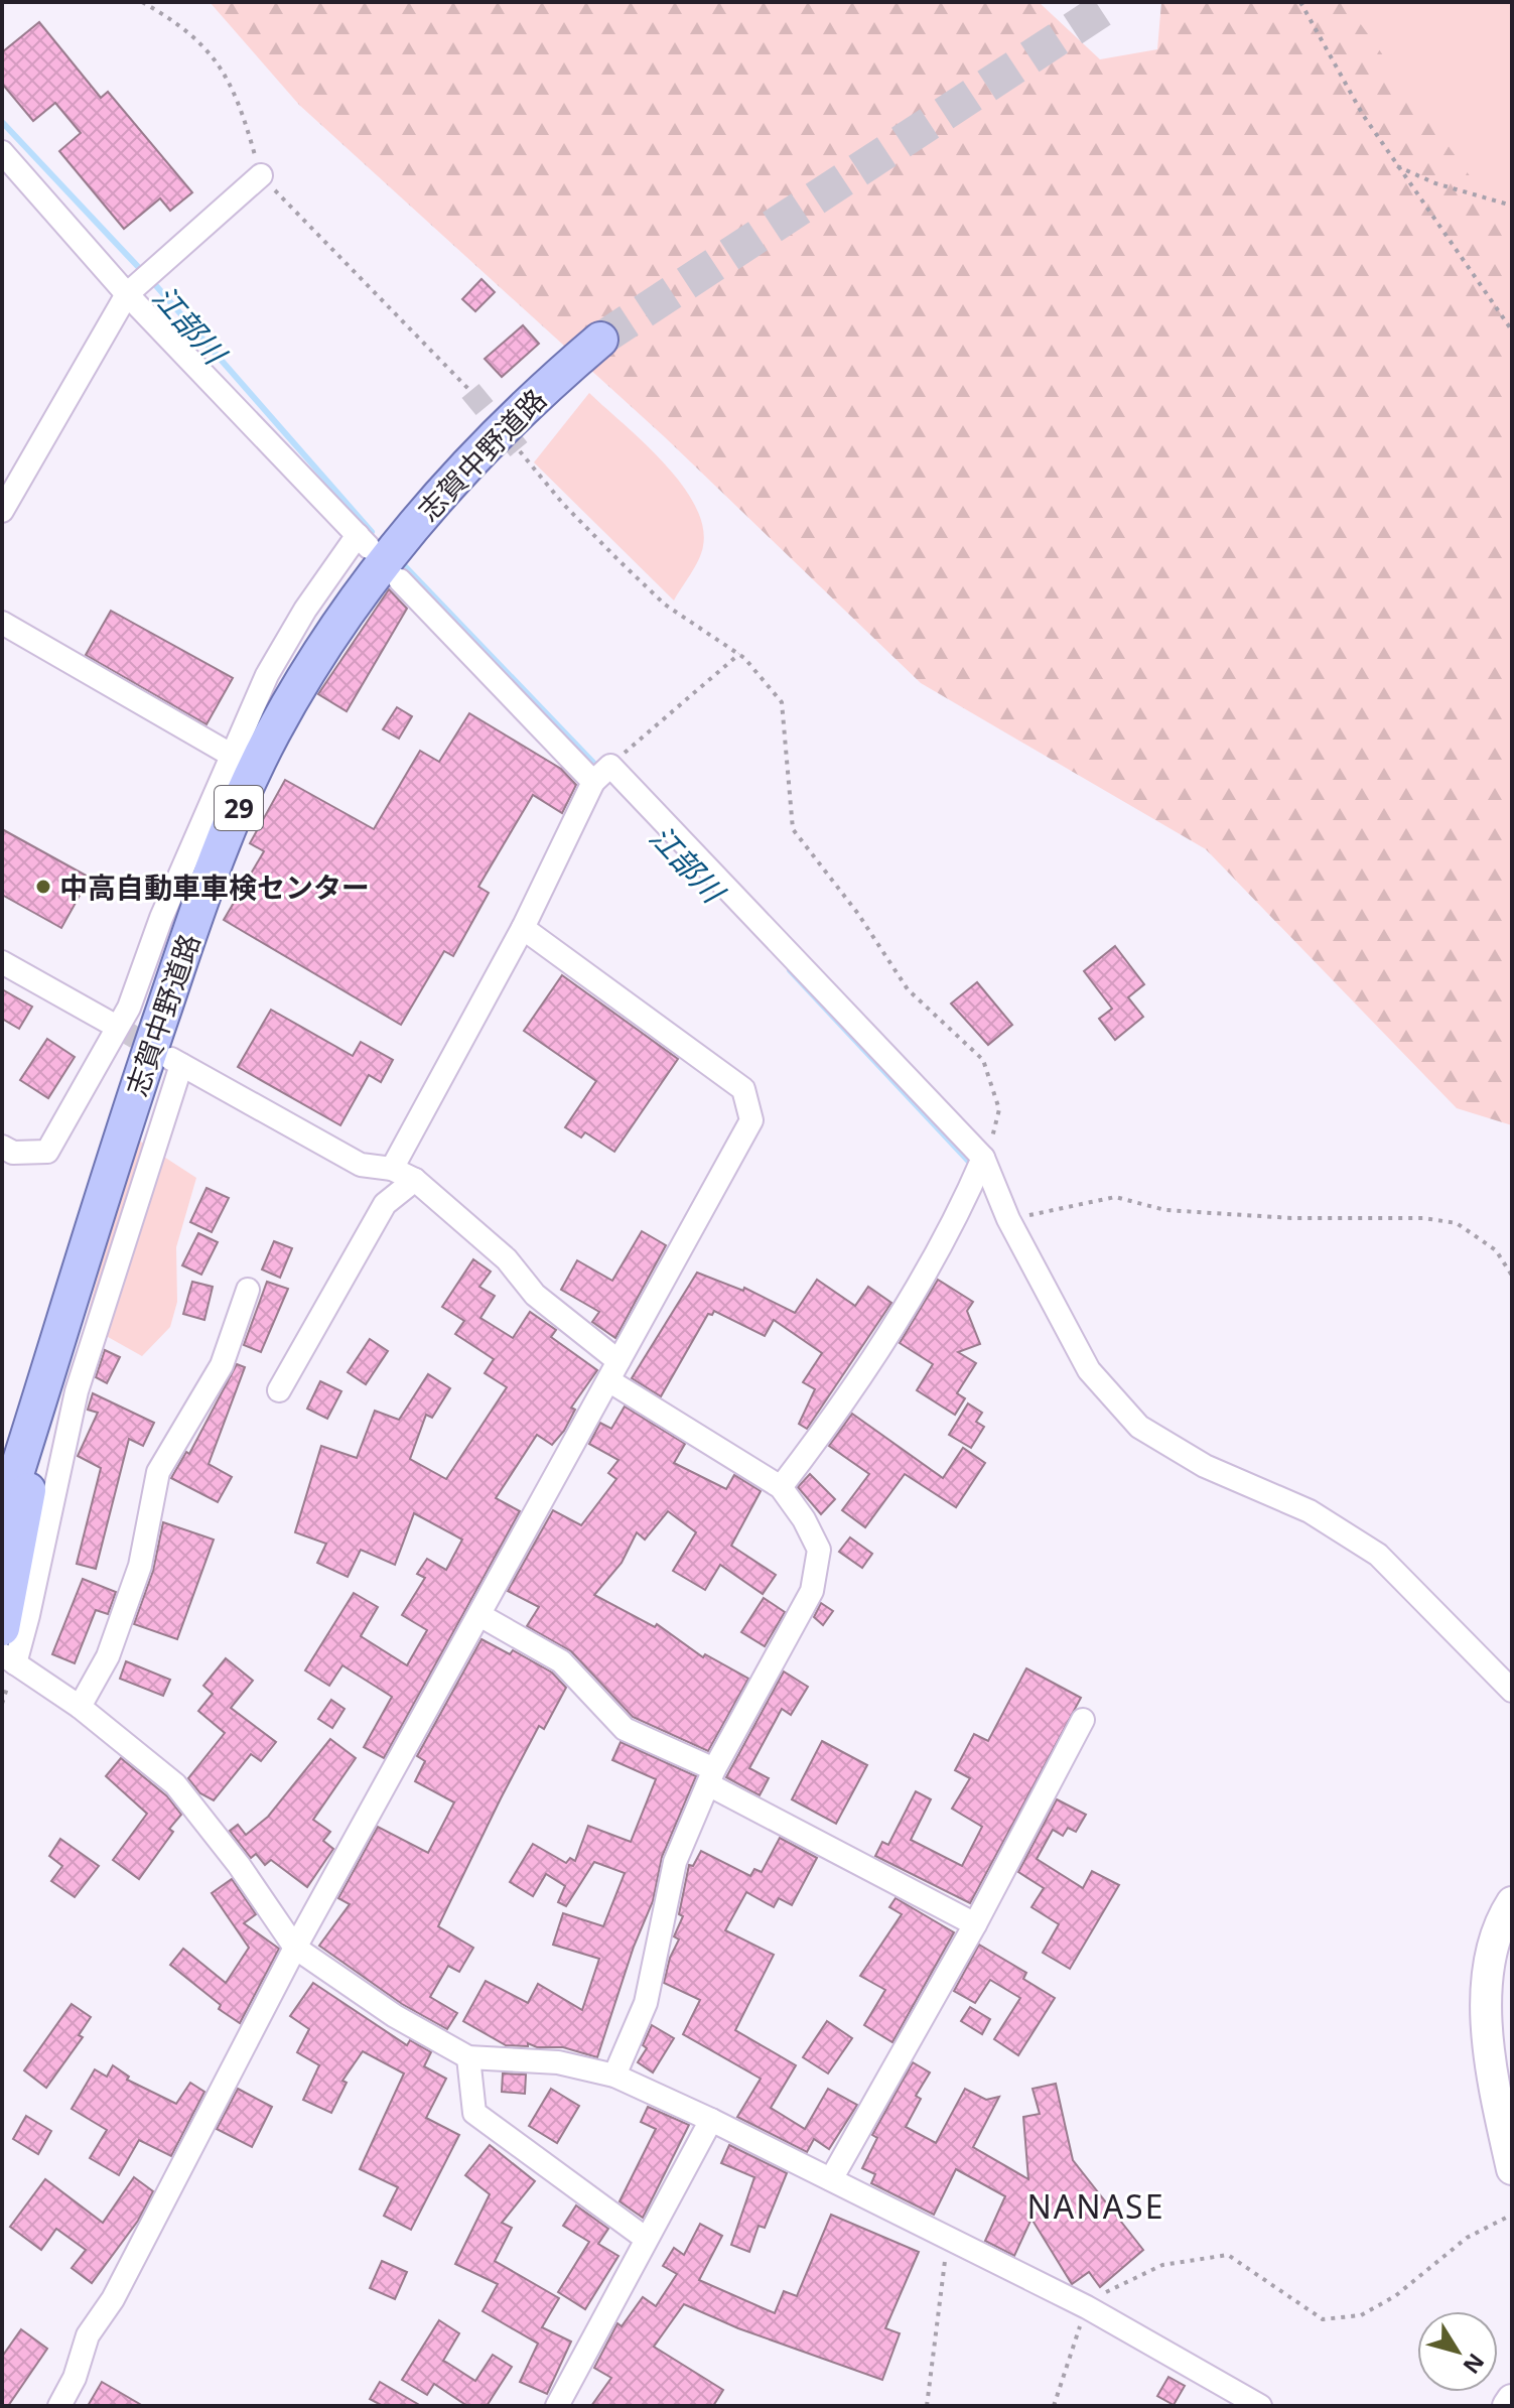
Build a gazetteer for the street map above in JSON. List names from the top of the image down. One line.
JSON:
{"streets":{"main road":["志賀中野道路","29"]},"crossings":[["志賀中野道路","29"]],"districts":["NANASE"],"water":["江部川"],"places":["中高自動車車検センター"],"north":"bottom right"}
